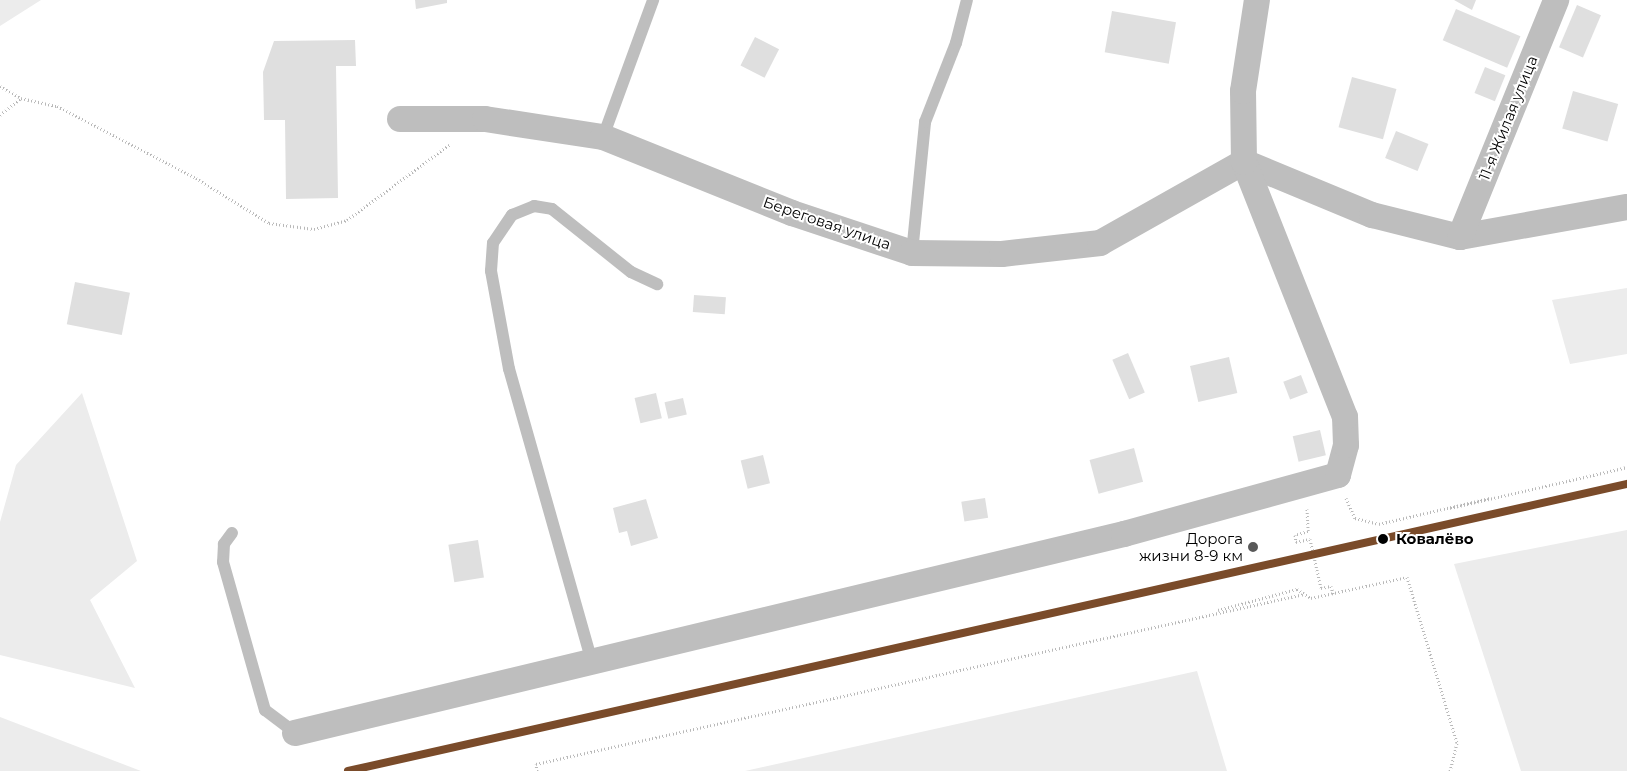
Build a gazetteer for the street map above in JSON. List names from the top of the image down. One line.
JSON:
{"streets":{"street":["11-я Жилая улица","Береговая улица"]},"places":["Ковалёво","Дорога жизни 8-9 км"]}
